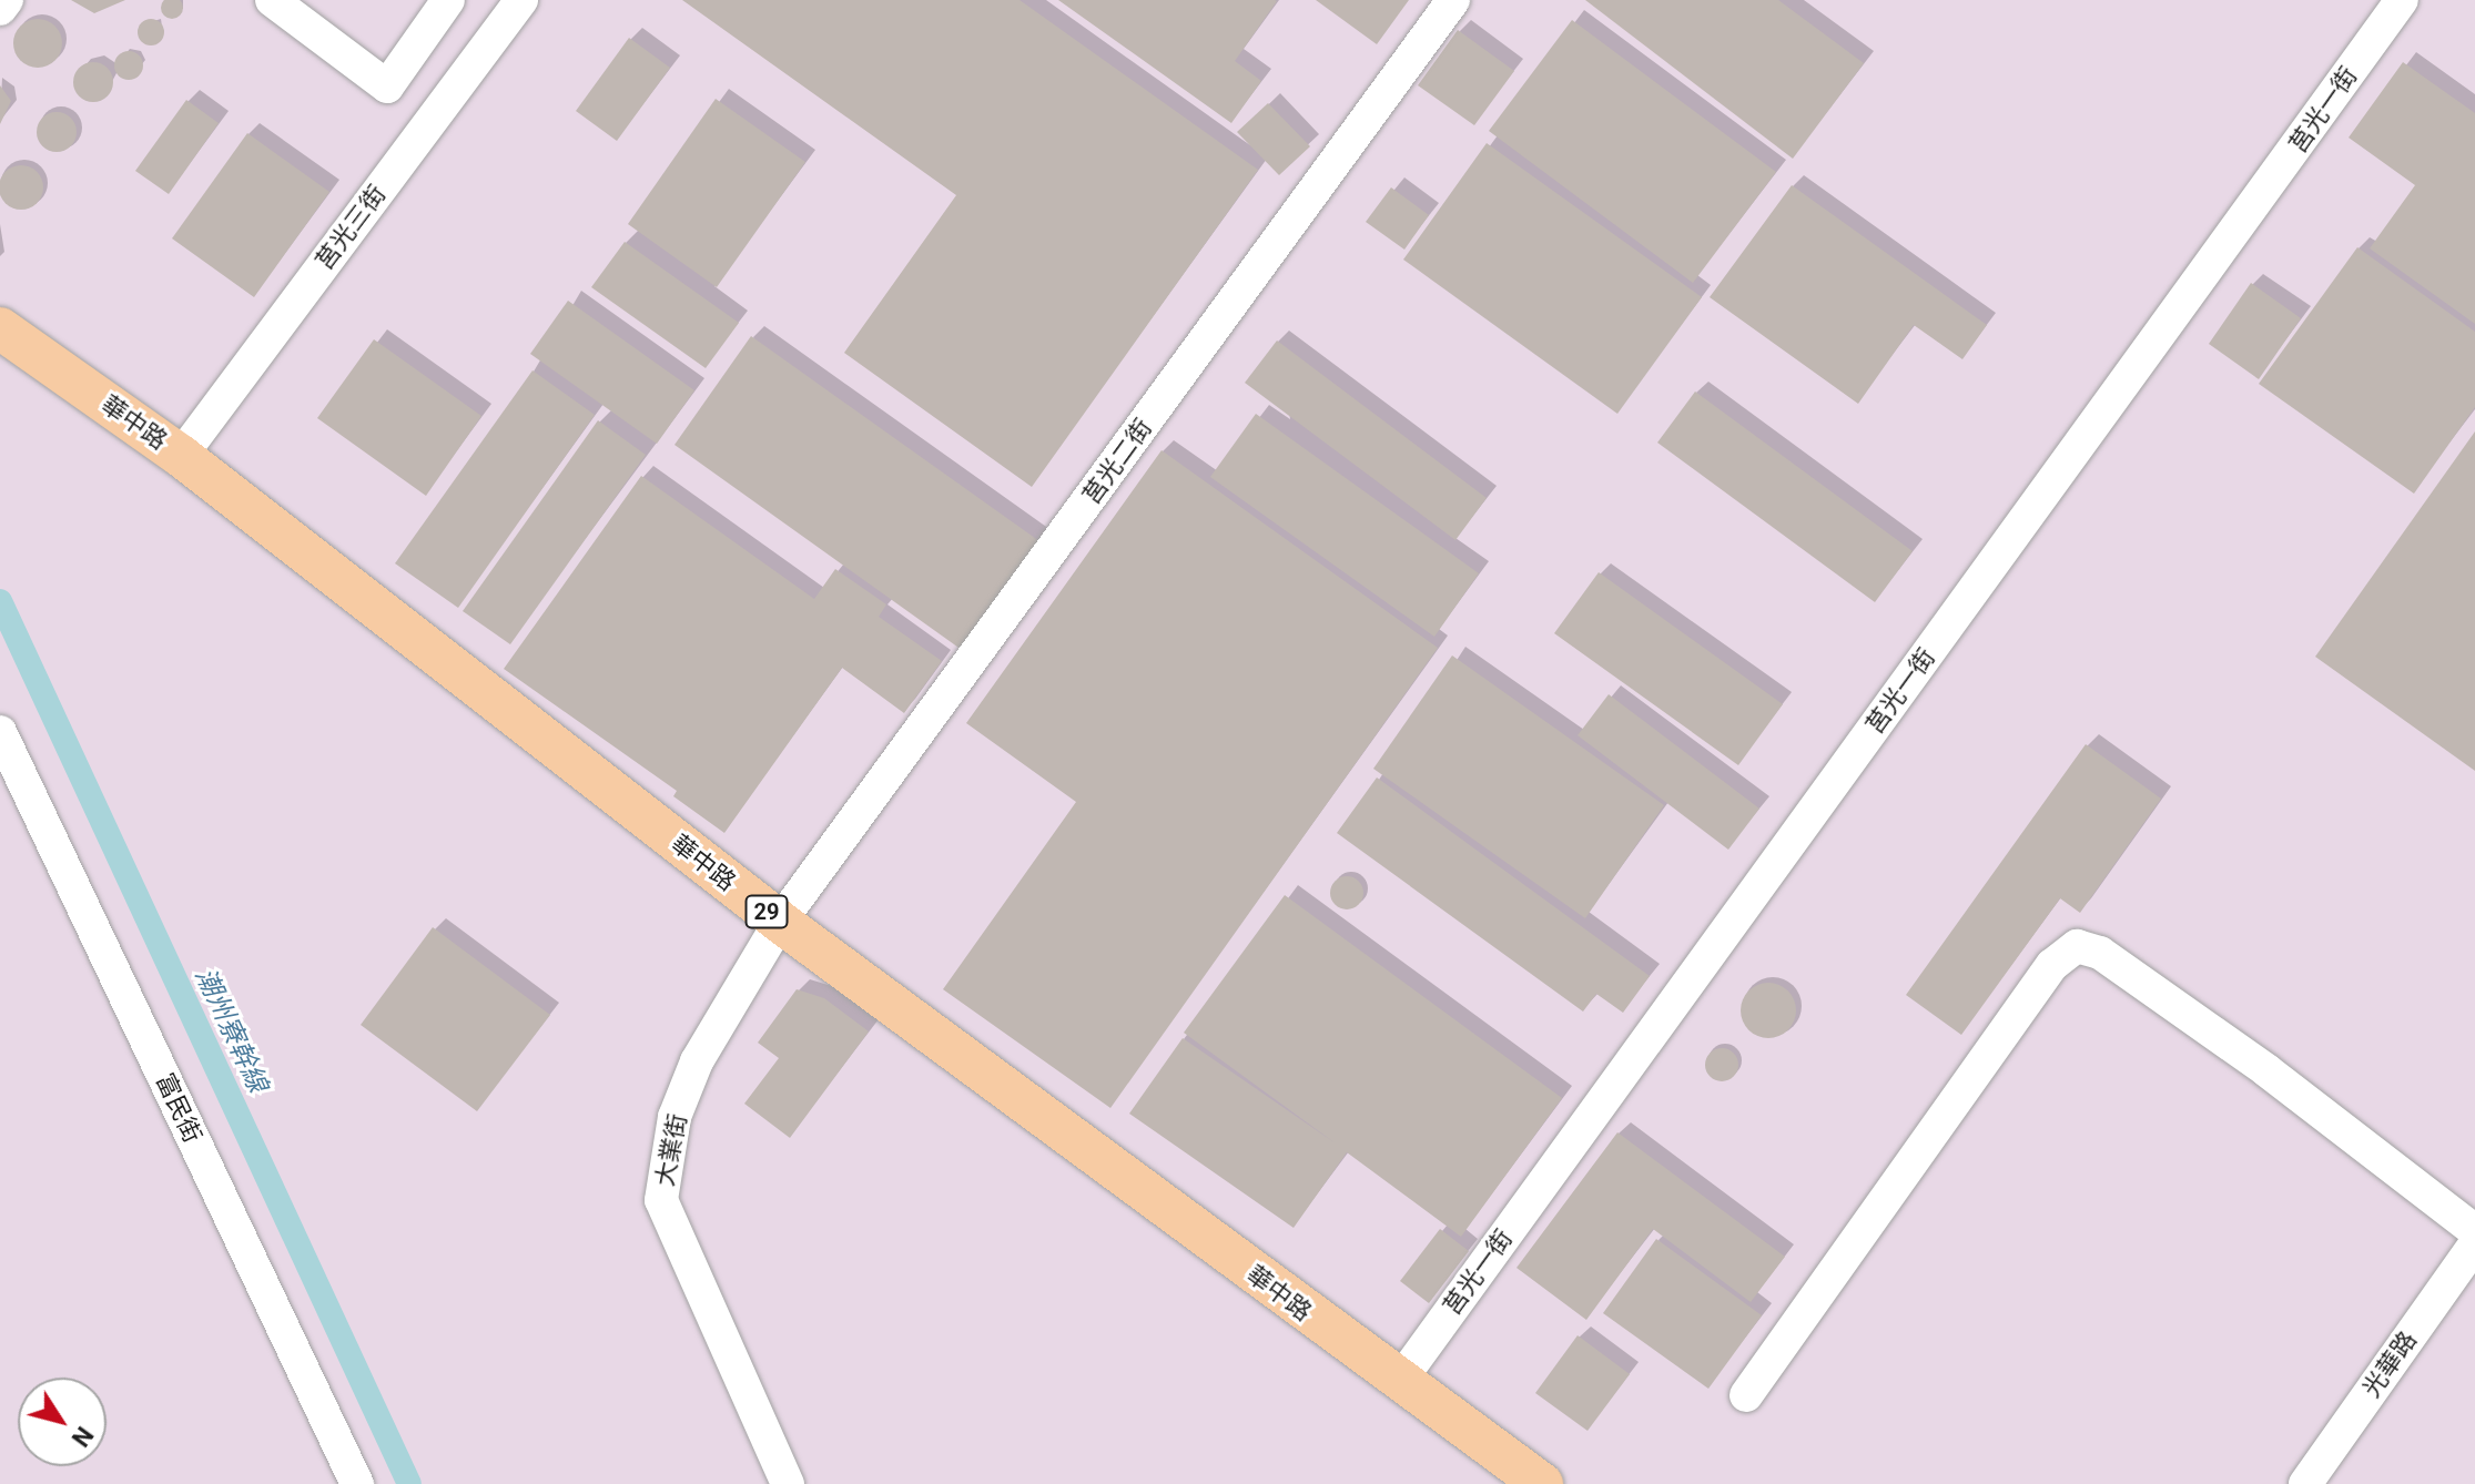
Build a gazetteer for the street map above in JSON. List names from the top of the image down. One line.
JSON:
{"streets":{"main road":["華中路","29"],"street":["莒光一街","莒光三街","莒光二街","富民街","大業街","光華路"]},"crossings":[["莒光一街","華中路"],["莒光三街","華中路"],["華中路","莒光二街"],["華中路","大業街"],["莒光二街","大業街"]],"water":["潮州寮幹線"],"north":"bottom right"}
